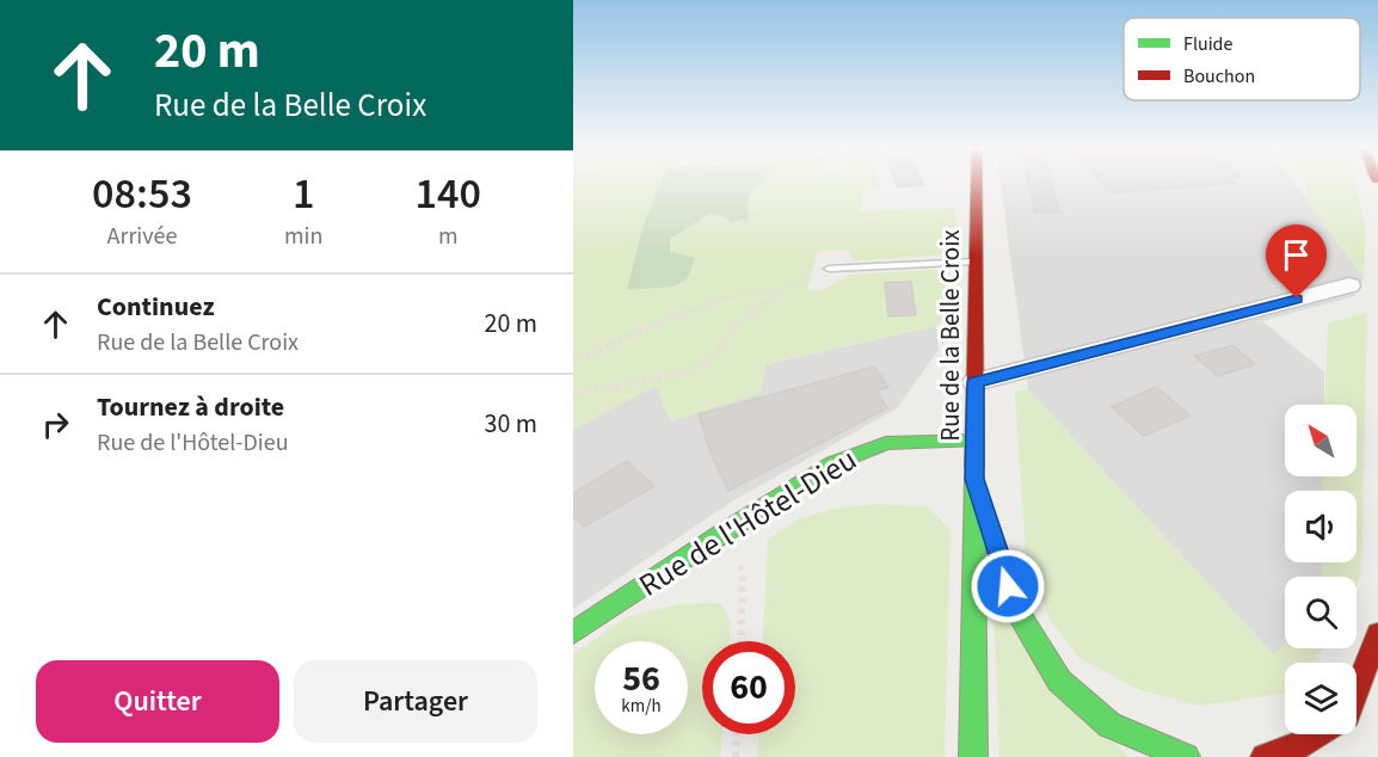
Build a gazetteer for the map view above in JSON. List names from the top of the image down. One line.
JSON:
{"streets":{"main road":["Rue de la Belle Croix","Rue de l'Hôtel-Dieu"]},"crossings":[["Rue de la Belle Croix","Rue de l'Hôtel-Dieu"]],"legend":["Fluide","Bouchon"],"north":"top left","page":{"turn":["20 m","Rue de la Belle Croix"],"eta":["08:53","Arrivée","1","min","140","m"],"list":[{"name":"Continuez","note":"Rue de la Belle Croix","value":"20 m"},{"name":"Tournez à droite","note":"Rue de l'Hôtel-Dieu","value":"30 m"}],"speed":"56 km/h","limit":"60","buttons":["Quitter","Partager"]}}
